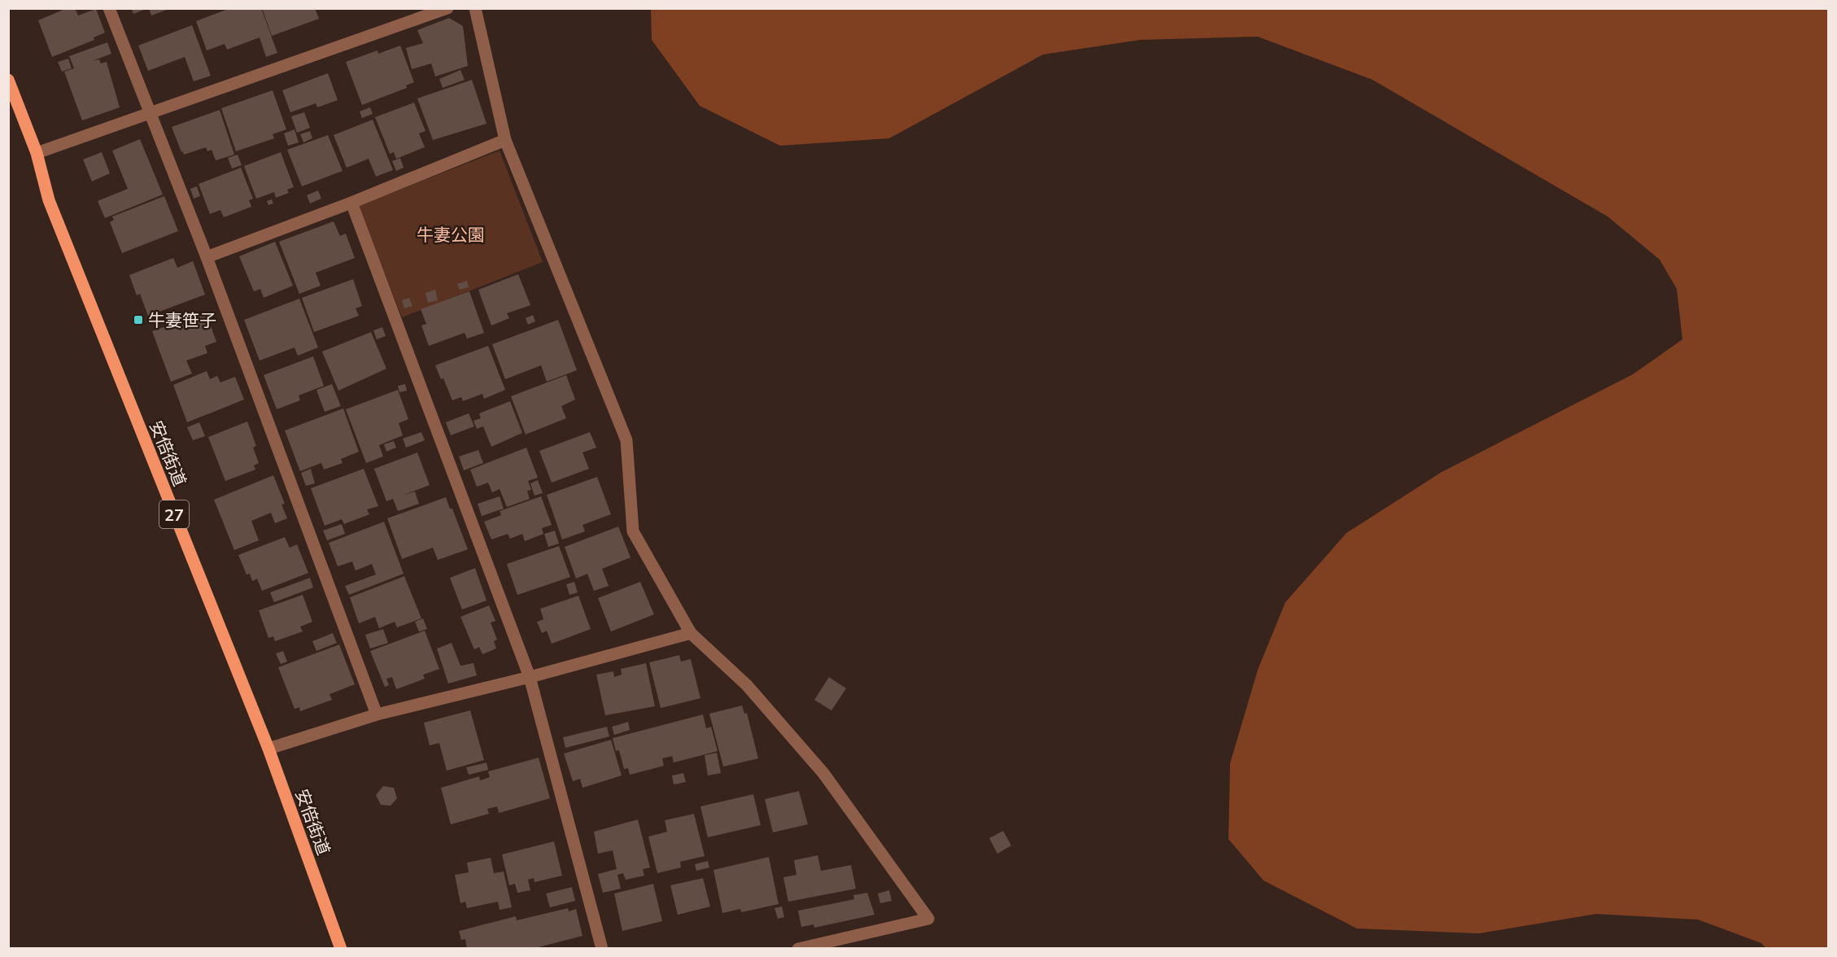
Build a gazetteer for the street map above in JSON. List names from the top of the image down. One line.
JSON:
{"streets":{"main road":["安倍街道","27"]},"parks":["牛妻公園"],"places":{"transit":["牛妻笹子"]}}
